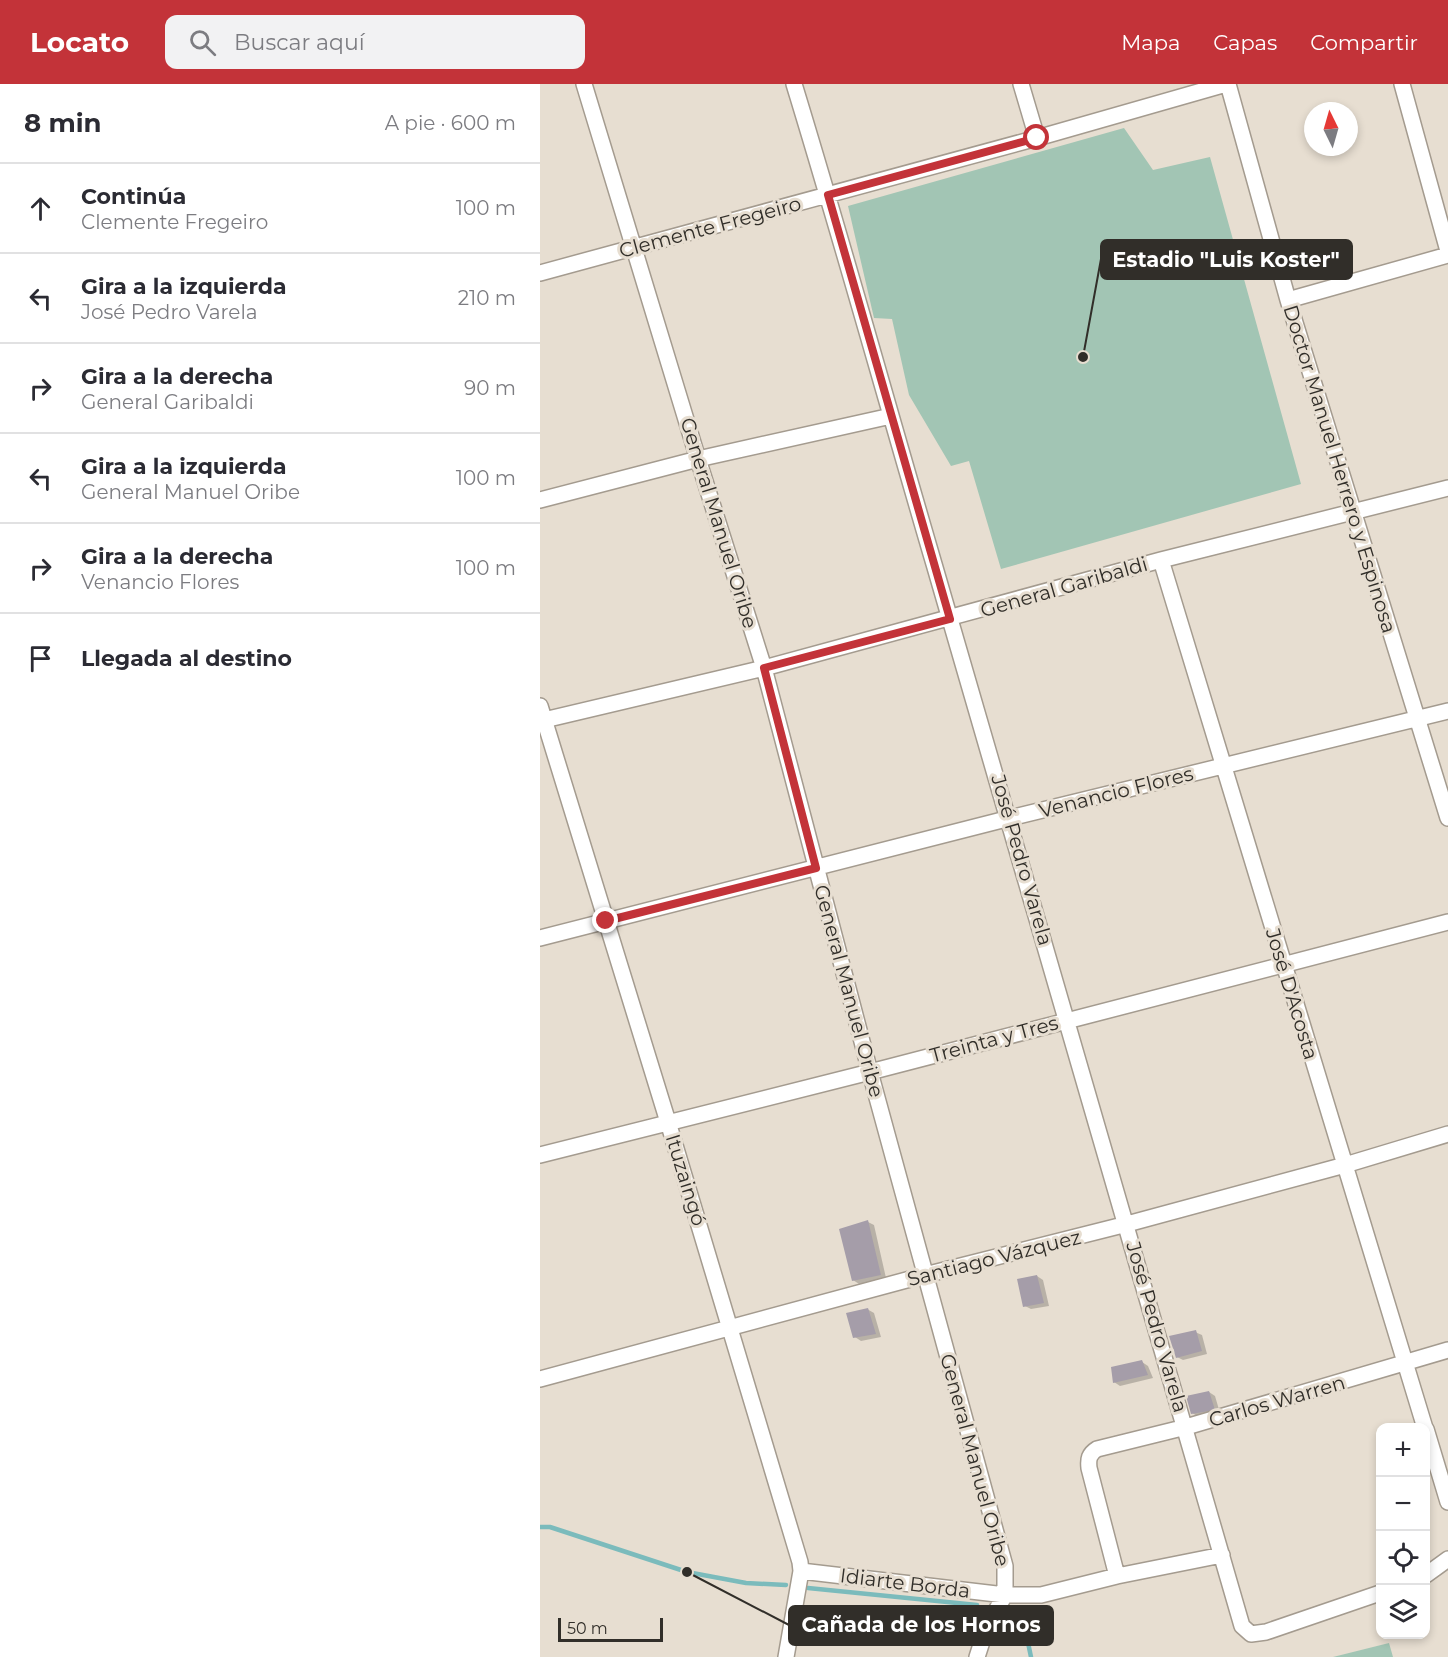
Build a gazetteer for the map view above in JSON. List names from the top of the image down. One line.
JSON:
{"streets":{"street":["Clemente Fregeiro","Doctor Manuel Herrero y Espinosa","General Manuel Oribe","General Garibaldi","Venancio Flores","José Pedro Varela","José D'Acosta","Treinta y Tres","Ituzaingó","Santiago Vázquez","Carlos Warren","Idiarte Borda"]},"crossings":[["Clemente Fregeiro","Doctor Manuel Herrero y Espinosa"],["Clemente Fregeiro","General Manuel Oribe"],["Clemente Fregeiro","José Pedro Varela"],["Doctor Manuel Herrero y Espinosa","General Garibaldi"],["Doctor Manuel Herrero y Espinosa","Venancio Flores"],["General Manuel Oribe","General Garibaldi"],["General Manuel Oribe","Venancio Flores"],["General Manuel Oribe","Treinta y Tres"],["General Manuel Oribe","Santiago Vázquez"],["General Manuel Oribe","Idiarte Borda"],["General Garibaldi","José Pedro Varela"],["General Garibaldi","José D'Acosta"],["General Garibaldi","Ituzaingó"],["Venancio Flores","José Pedro Varela"],["Venancio Flores","José D'Acosta"],["Venancio Flores","Ituzaingó"],["José Pedro Varela","Treinta y Tres"],["José Pedro Varela","Santiago Vázquez"],["José Pedro Varela","Carlos Warren"],["José Pedro Varela","Idiarte Borda"],["José D'Acosta","Treinta y Tres"],["José D'Acosta","Santiago Vázquez"],["José D'Acosta","Carlos Warren"],["Treinta y Tres","Ituzaingó"],["Ituzaingó","Santiago Vázquez"],["Ituzaingó","Idiarte Borda"],["Carlos Warren","Idiarte Borda"]],"places":["Estadio \"Luis Koster\"","Cañada de los Hornos"],"scale_bar":"50 m","north":"top","page":{"header":"Locato","search":"Buscar aquí","nav":["Mapa","Capas","Compartir"],"heading":["8 min","A pie · 600 m"],"list":[["Continúa","Clemente Fregeiro","100 m"],["Gira a la izquierda","José Pedro Varela","210 m"],["Gira a la derecha","General Garibaldi","90 m"],["Gira a la izquierda","General Manuel Oribe","100 m"],["Gira a la derecha","Venancio Flores","100 m"],"Llegada al destino"],"map_buttons":["+","−"],"scale":"50 m"}}
